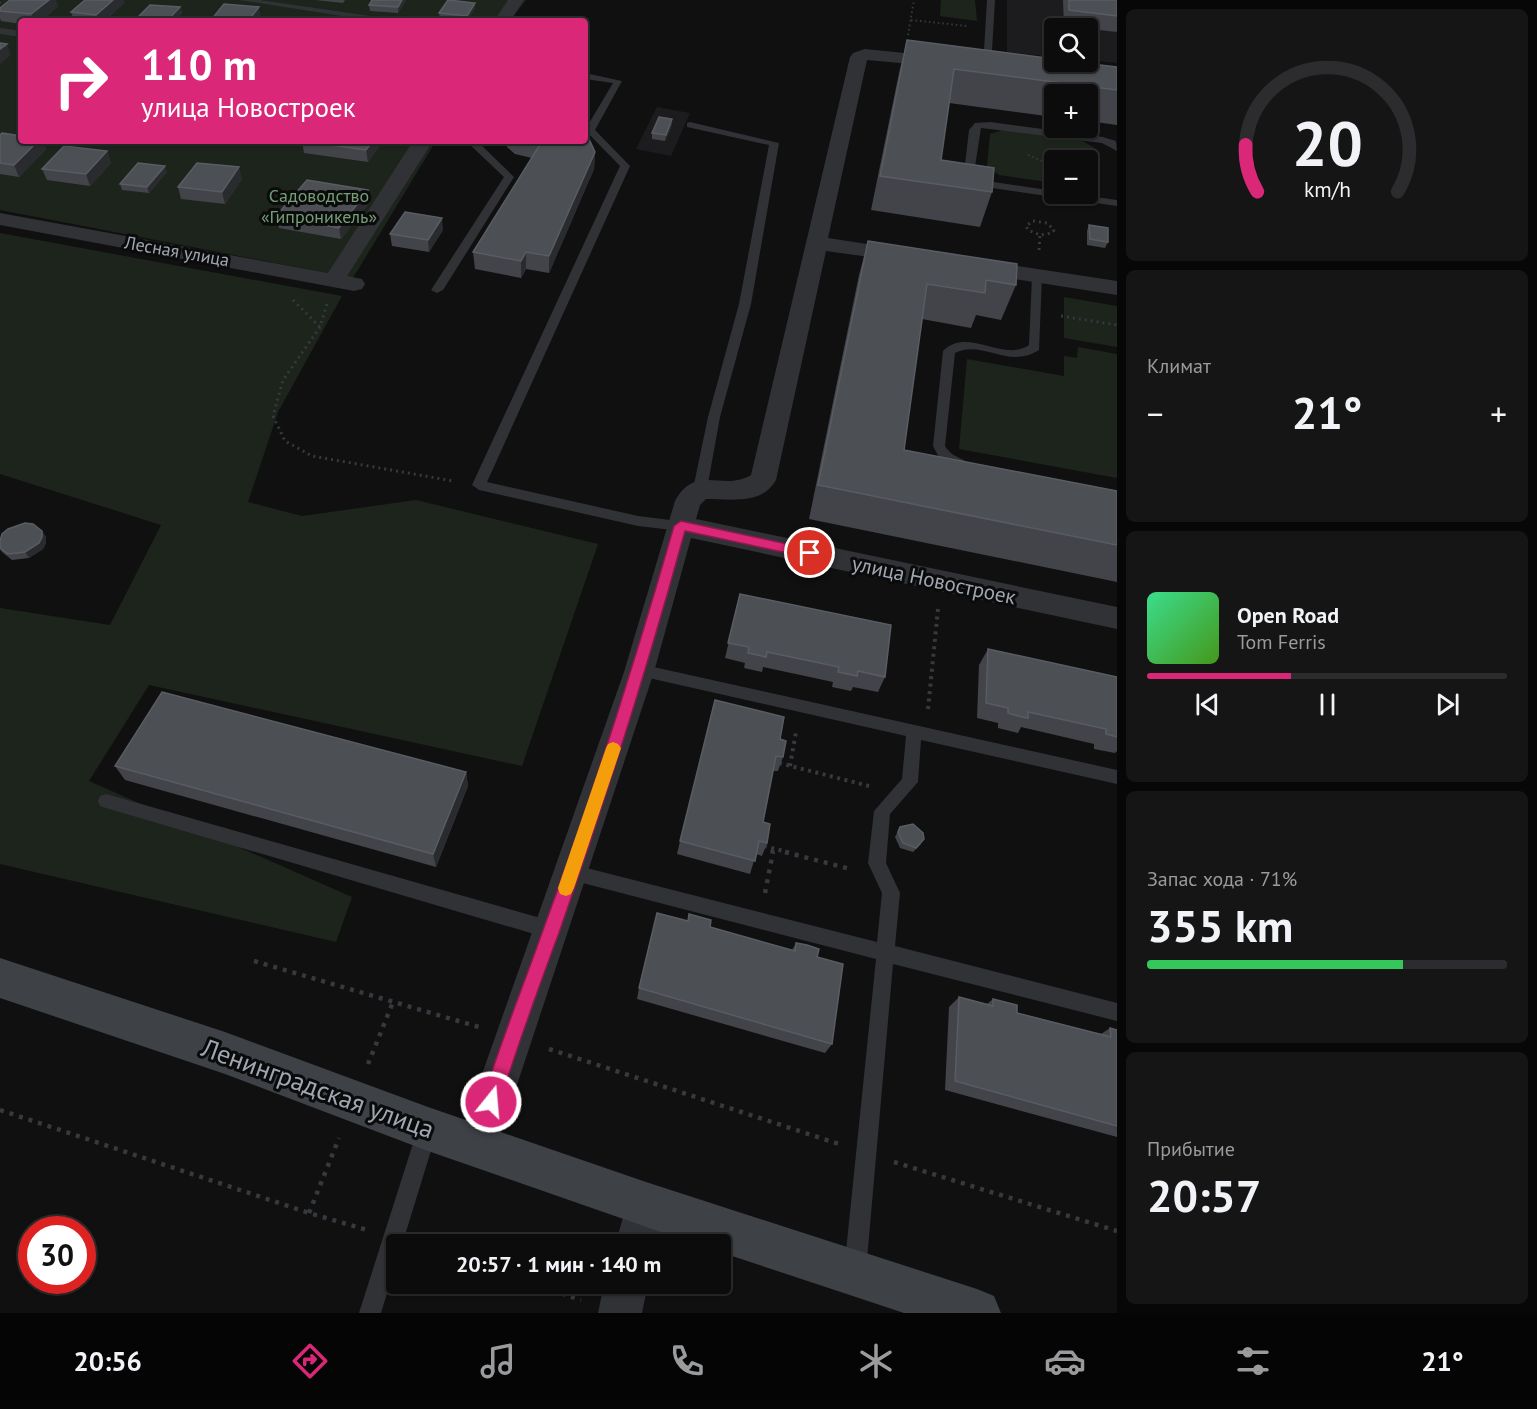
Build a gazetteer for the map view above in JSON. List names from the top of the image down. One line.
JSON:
{"streets":{"main road":["Ленинградская улица"],"street":["Лесная улица","улица Новостроек"]},"parks":["Садоводство «Гипроникель»"],"page":{"map_buttons":["+","−"],"turn":["110 m","улица Новостроек"],"tile":["Климат",["Запас хода · 71%","355 km"],["Прибытие","20:57"]],"heat":["−","21°","+"],"song":["Open Road","Tom Ferris"],"limit":"30","trip":"20:57 · 1 мин · 140 m","tabs":["20:56","21°"],"gauge":["20","km/h"]}}
